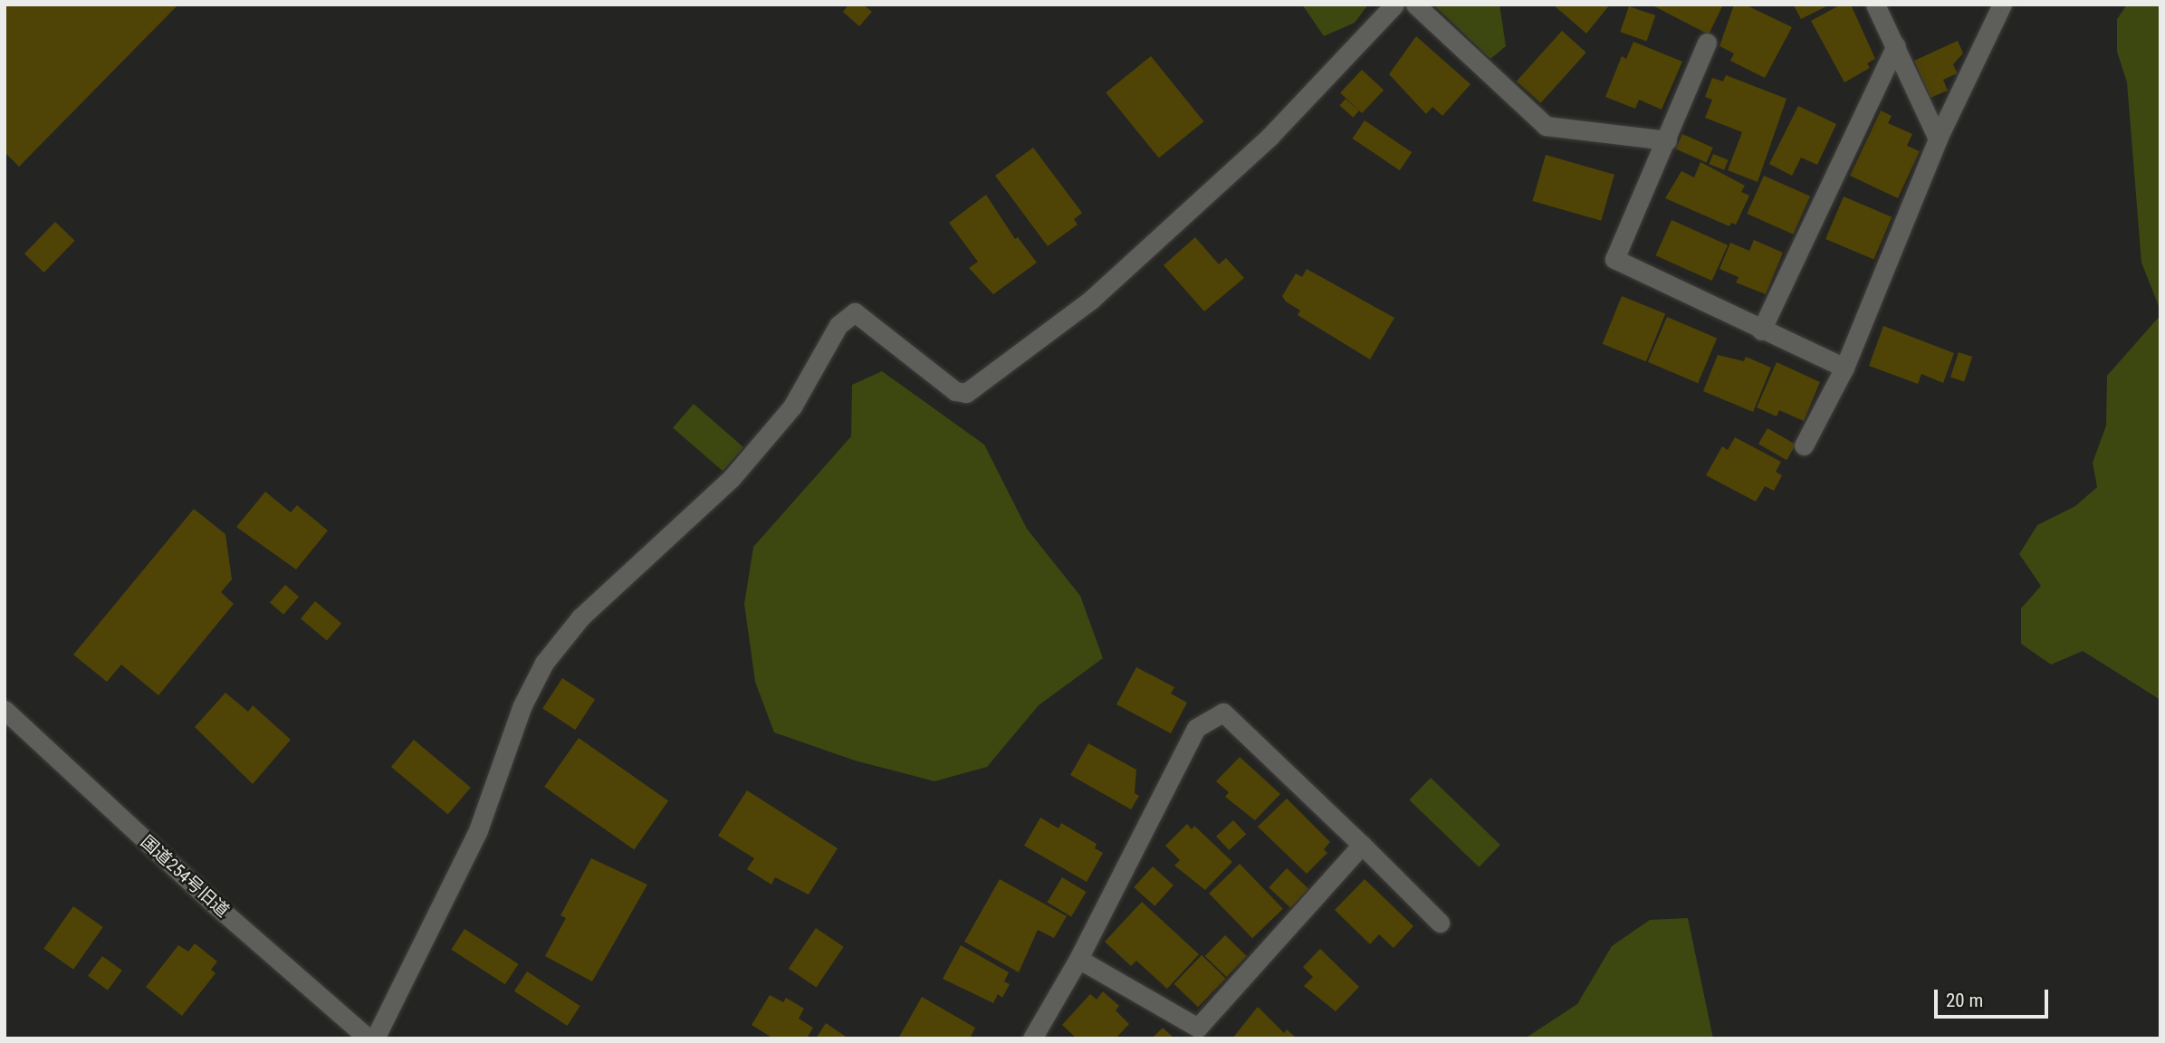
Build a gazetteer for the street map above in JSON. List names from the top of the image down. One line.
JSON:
{"streets":{"street":["国道254号旧道"]},"scale_bar":"20 m"}
